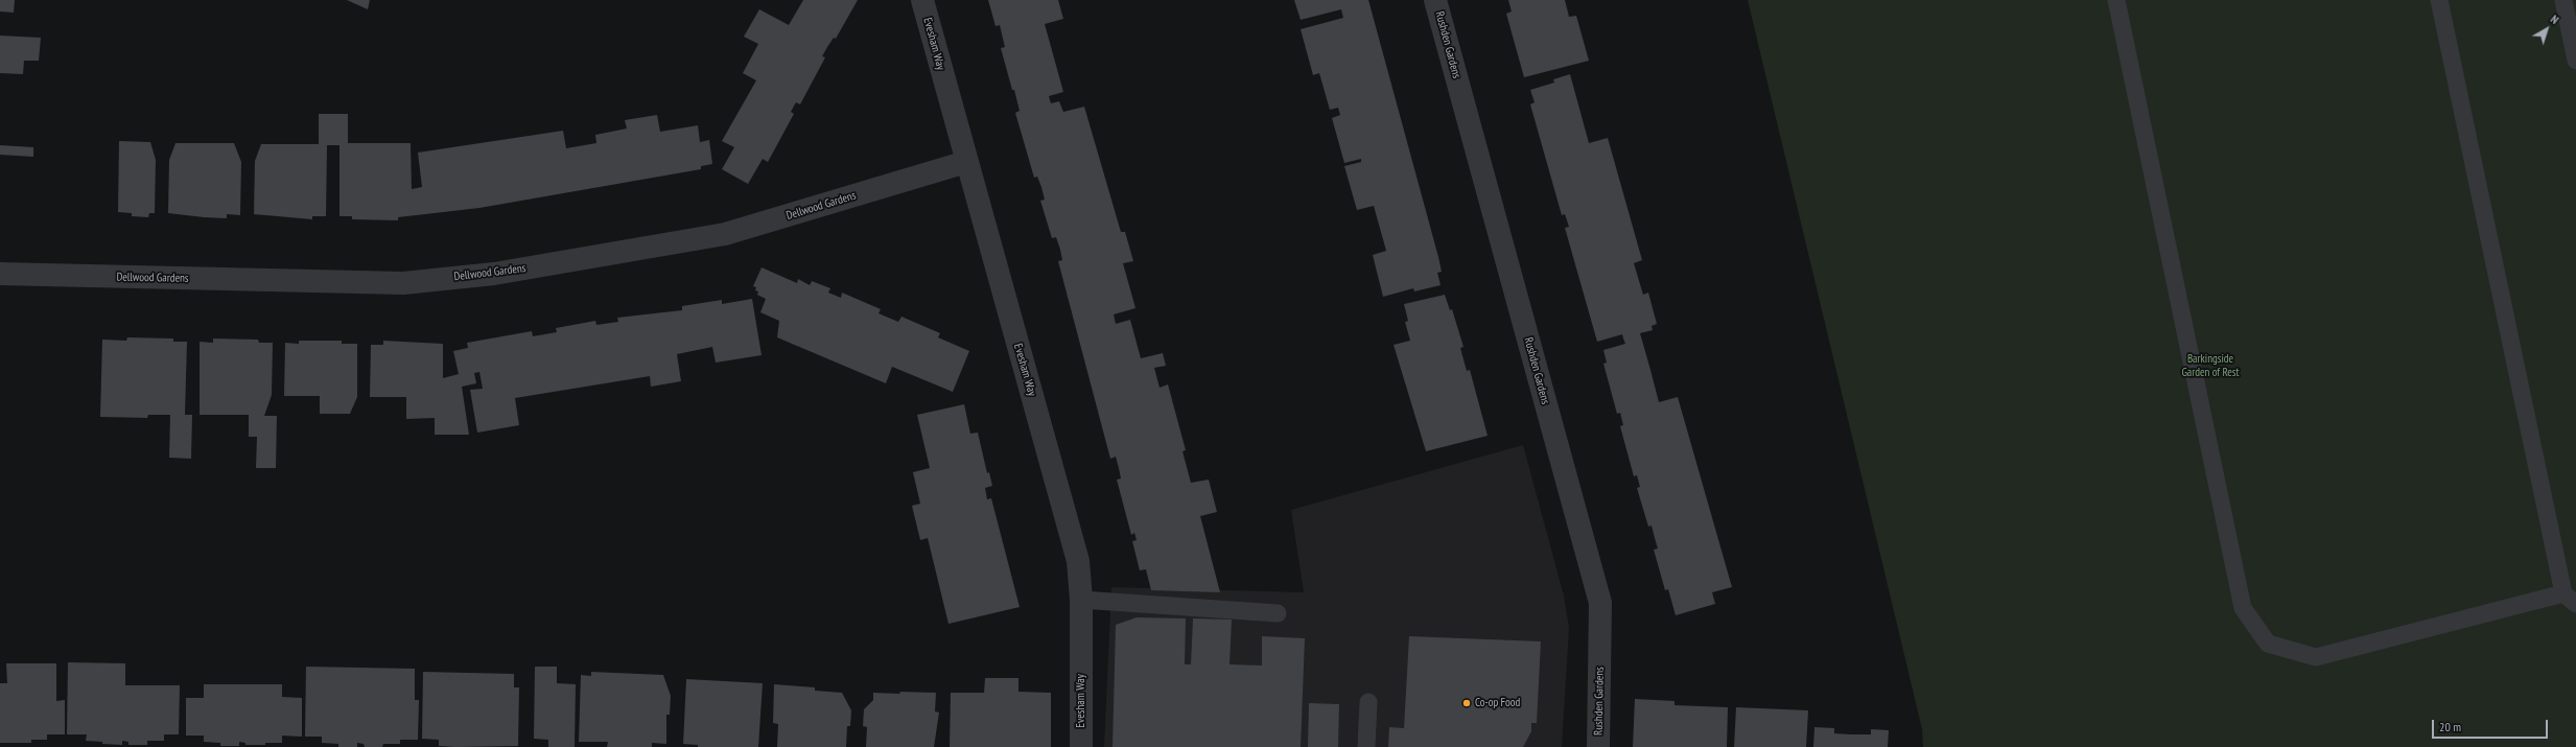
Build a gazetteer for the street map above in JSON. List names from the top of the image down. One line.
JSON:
{"streets":{"street":["Evesham Way","Rushden Gardens","Dellwood Gardens"]},"crossings":[["Evesham Way","Dellwood Gardens"]],"parks":["Barkingside Garden of Rest"],"places":["Co-op Food"],"scale_bar":"20 m","north":"top right"}
